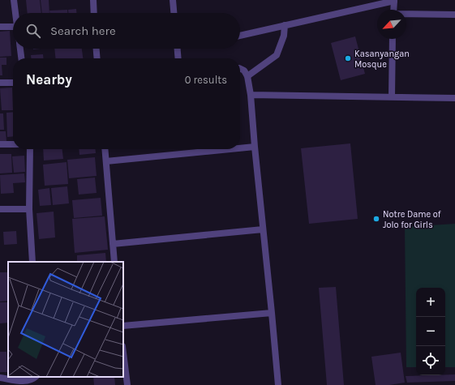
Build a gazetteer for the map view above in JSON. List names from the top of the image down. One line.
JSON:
{"places":["Kasanyangan Mosque","Notre Dame of Jolo for Girls"],"north":"bottom left","page":{"search":"Search here","heading":["Nearby","0 results"],"map_buttons":["+","−"]}}
